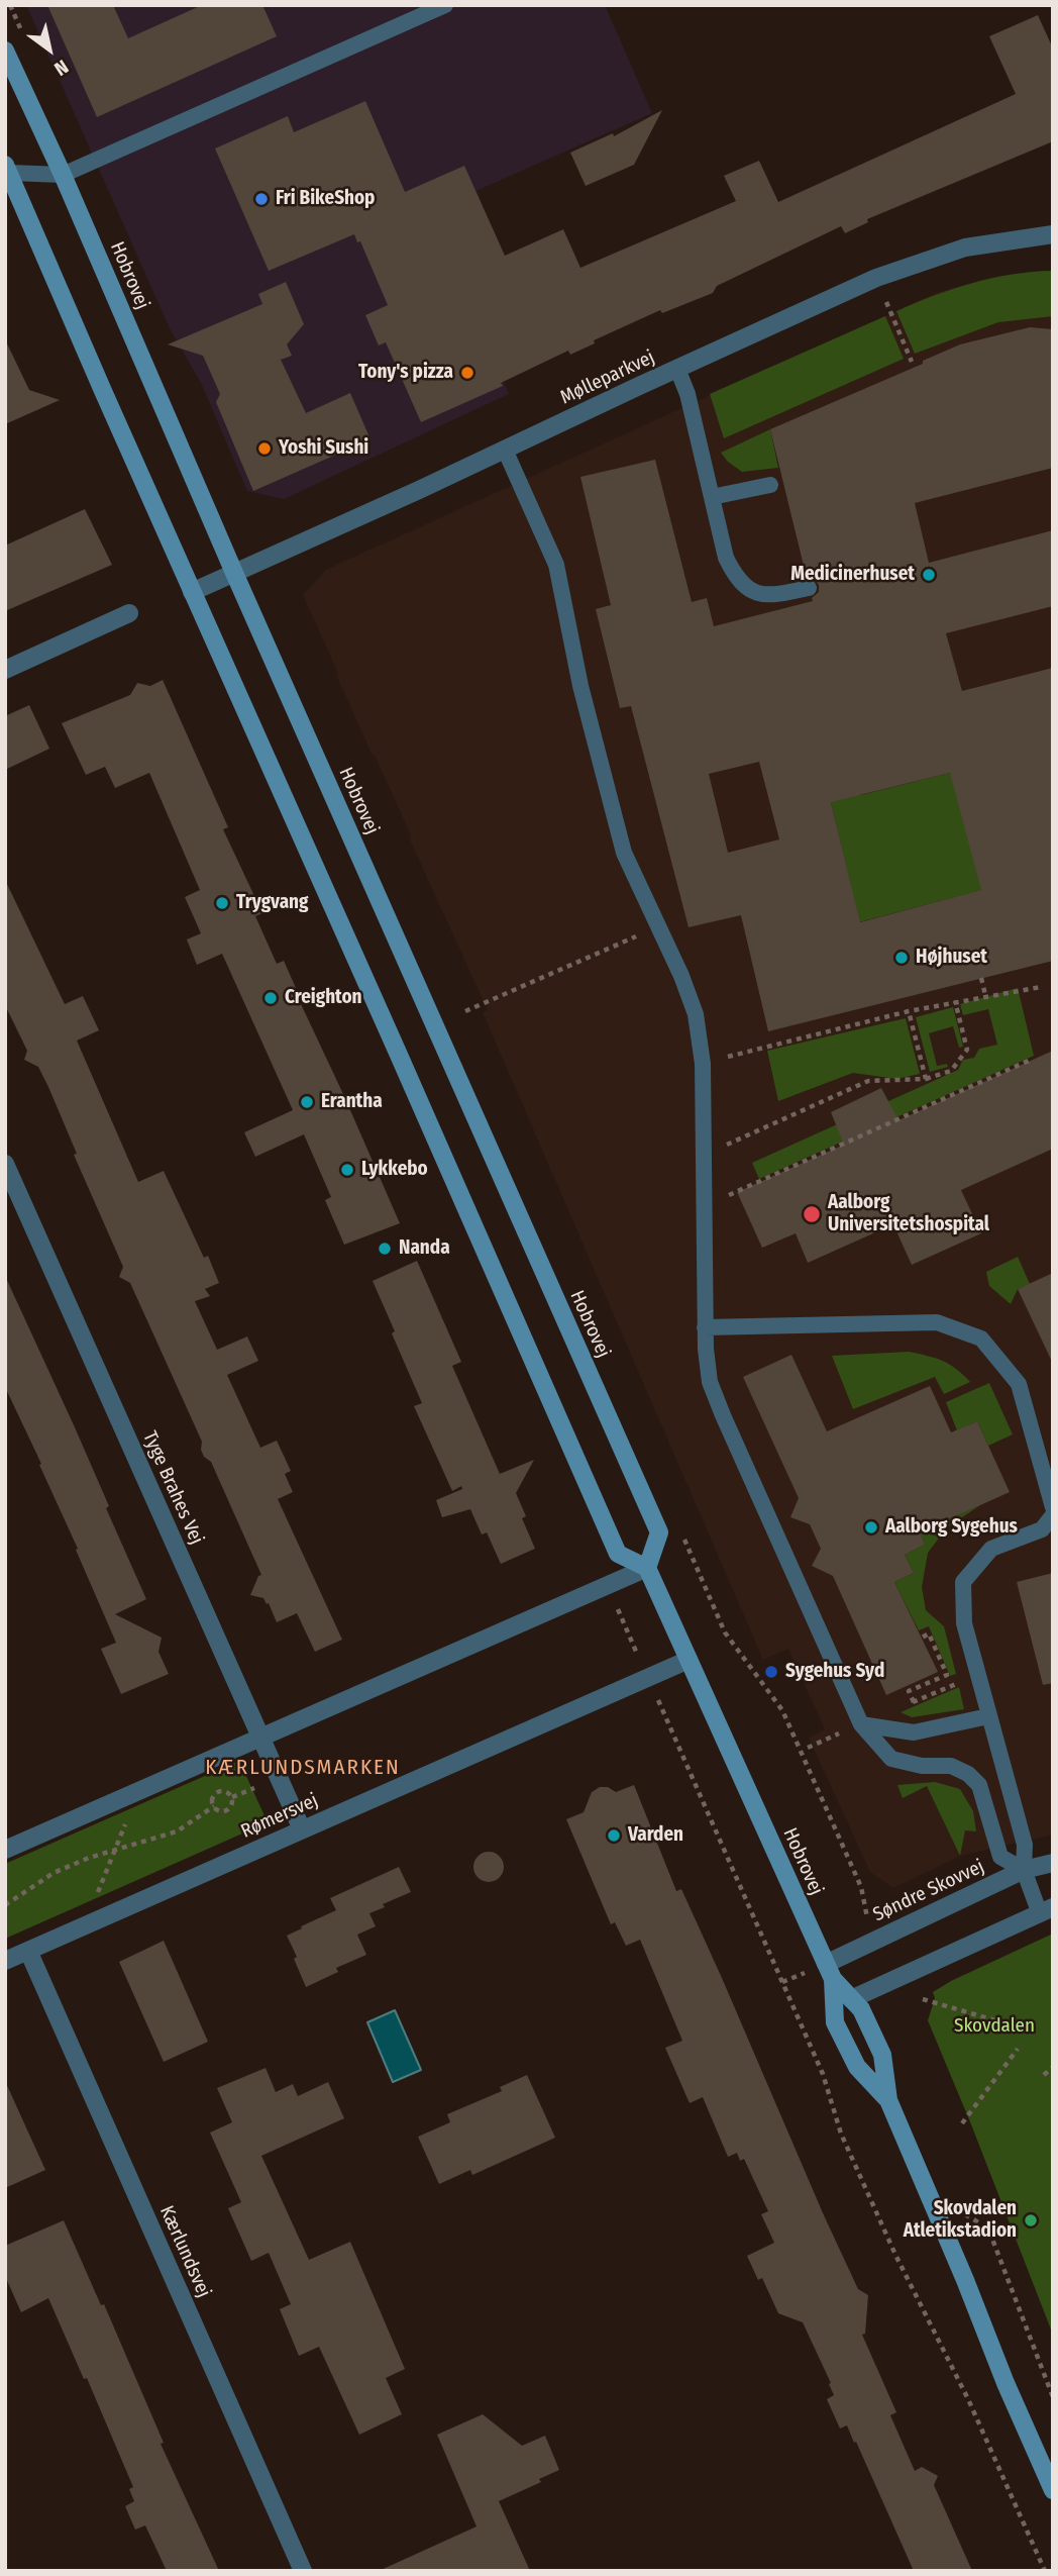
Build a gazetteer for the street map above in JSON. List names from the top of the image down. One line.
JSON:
{"streets":{"main road":["Hobrovej"],"street":["Mølleparkvej","Tyge Brahes Vej","Rømersvej","Søndre Skovvej","Kærlundsvej"]},"crossings":[["Hobrovej","Mølleparkvej"],["Hobrovej","Rømersvej"],["Hobrovej","Søndre Skovvej"],["Tyge Brahes Vej","Rømersvej"],["Rømersvej","Kærlundsvej"]],"districts":["KÆRLUNDSMARKEN"],"parks":["Skovdalen"],"places":["Fri BikeShop","Tony's pizza","Yoshi Sushi","Medicinerhuset","Trygvang","Højhuset","Creighton","Erantha","Lykkebo","Aalborg Universitetshospital","Nanda","Aalborg Sygehus","Sygehus Syd","Varden","Skovdalen Atletikstadion"],"north":"bottom right"}
